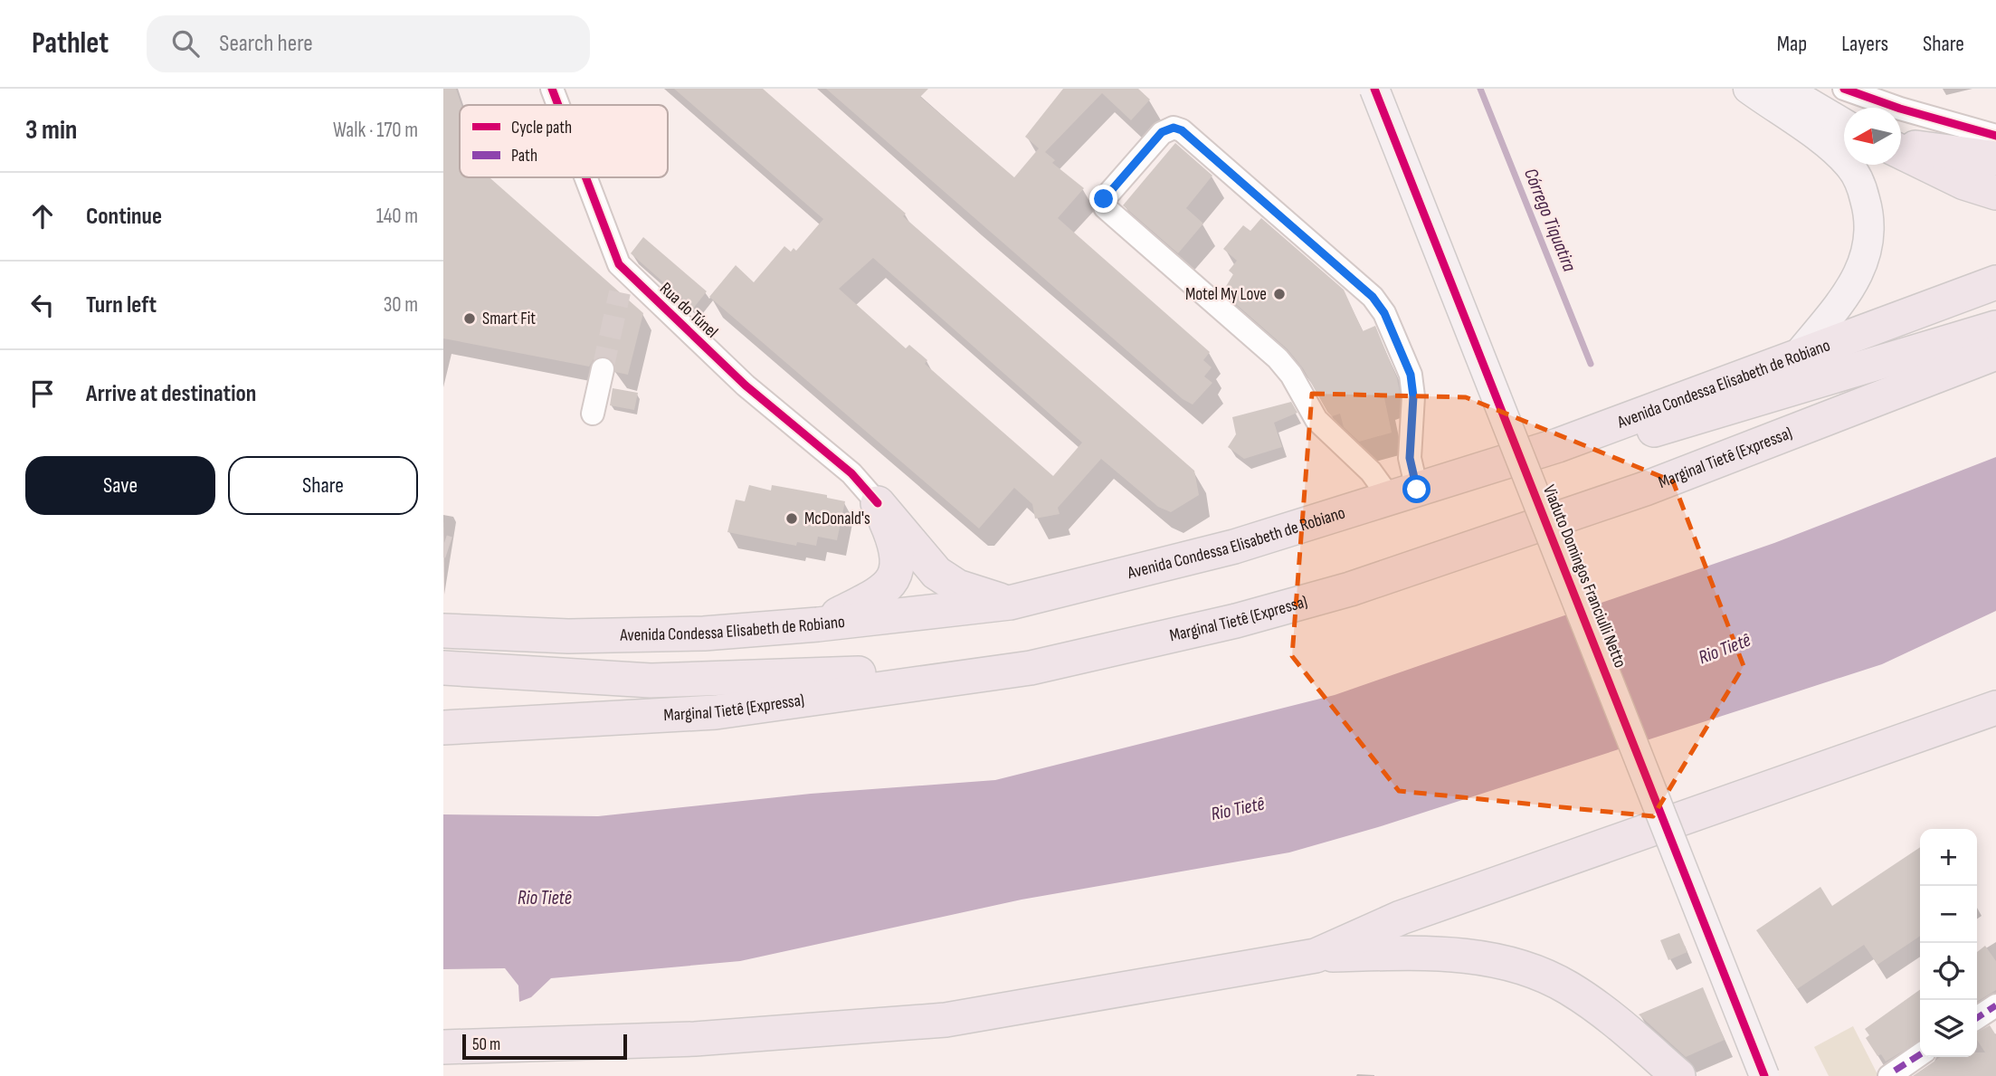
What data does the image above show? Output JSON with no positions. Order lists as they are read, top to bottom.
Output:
{
  "streets": {
    "highway": ["Avenida Condessa Elisabeth de Robiano", "Marginal Tietê (Expressa)"],
    "main road": ["Viaduto Domingos Franciulli Netto"],
    "street": ["Rua do Túnel"]
  },
  "water": ["Córrego Tiquatira", "Rio Tietê"],
  "places": ["Motel My Love", "Smart Fit", "McDonald's"],
  "legend": ["Cycle path", "Path"],
  "scale_bar": "50 m",
  "north": "left",
  "page": {
    "header": "Pathlet",
    "search": "Search here",
    "nav": ["Map", "Layers", "Share"],
    "heading": ["3 min", "Walk · 170 m"],
    "list": [
      ["Continue", "140 m"],
      ["Turn left", "30 m"],
      "Arrive at destination"
    ],
    "buttons": ["Save", "Share"],
    "map_buttons": ["+", "−"],
    "scale": "50 m"
  }
}
